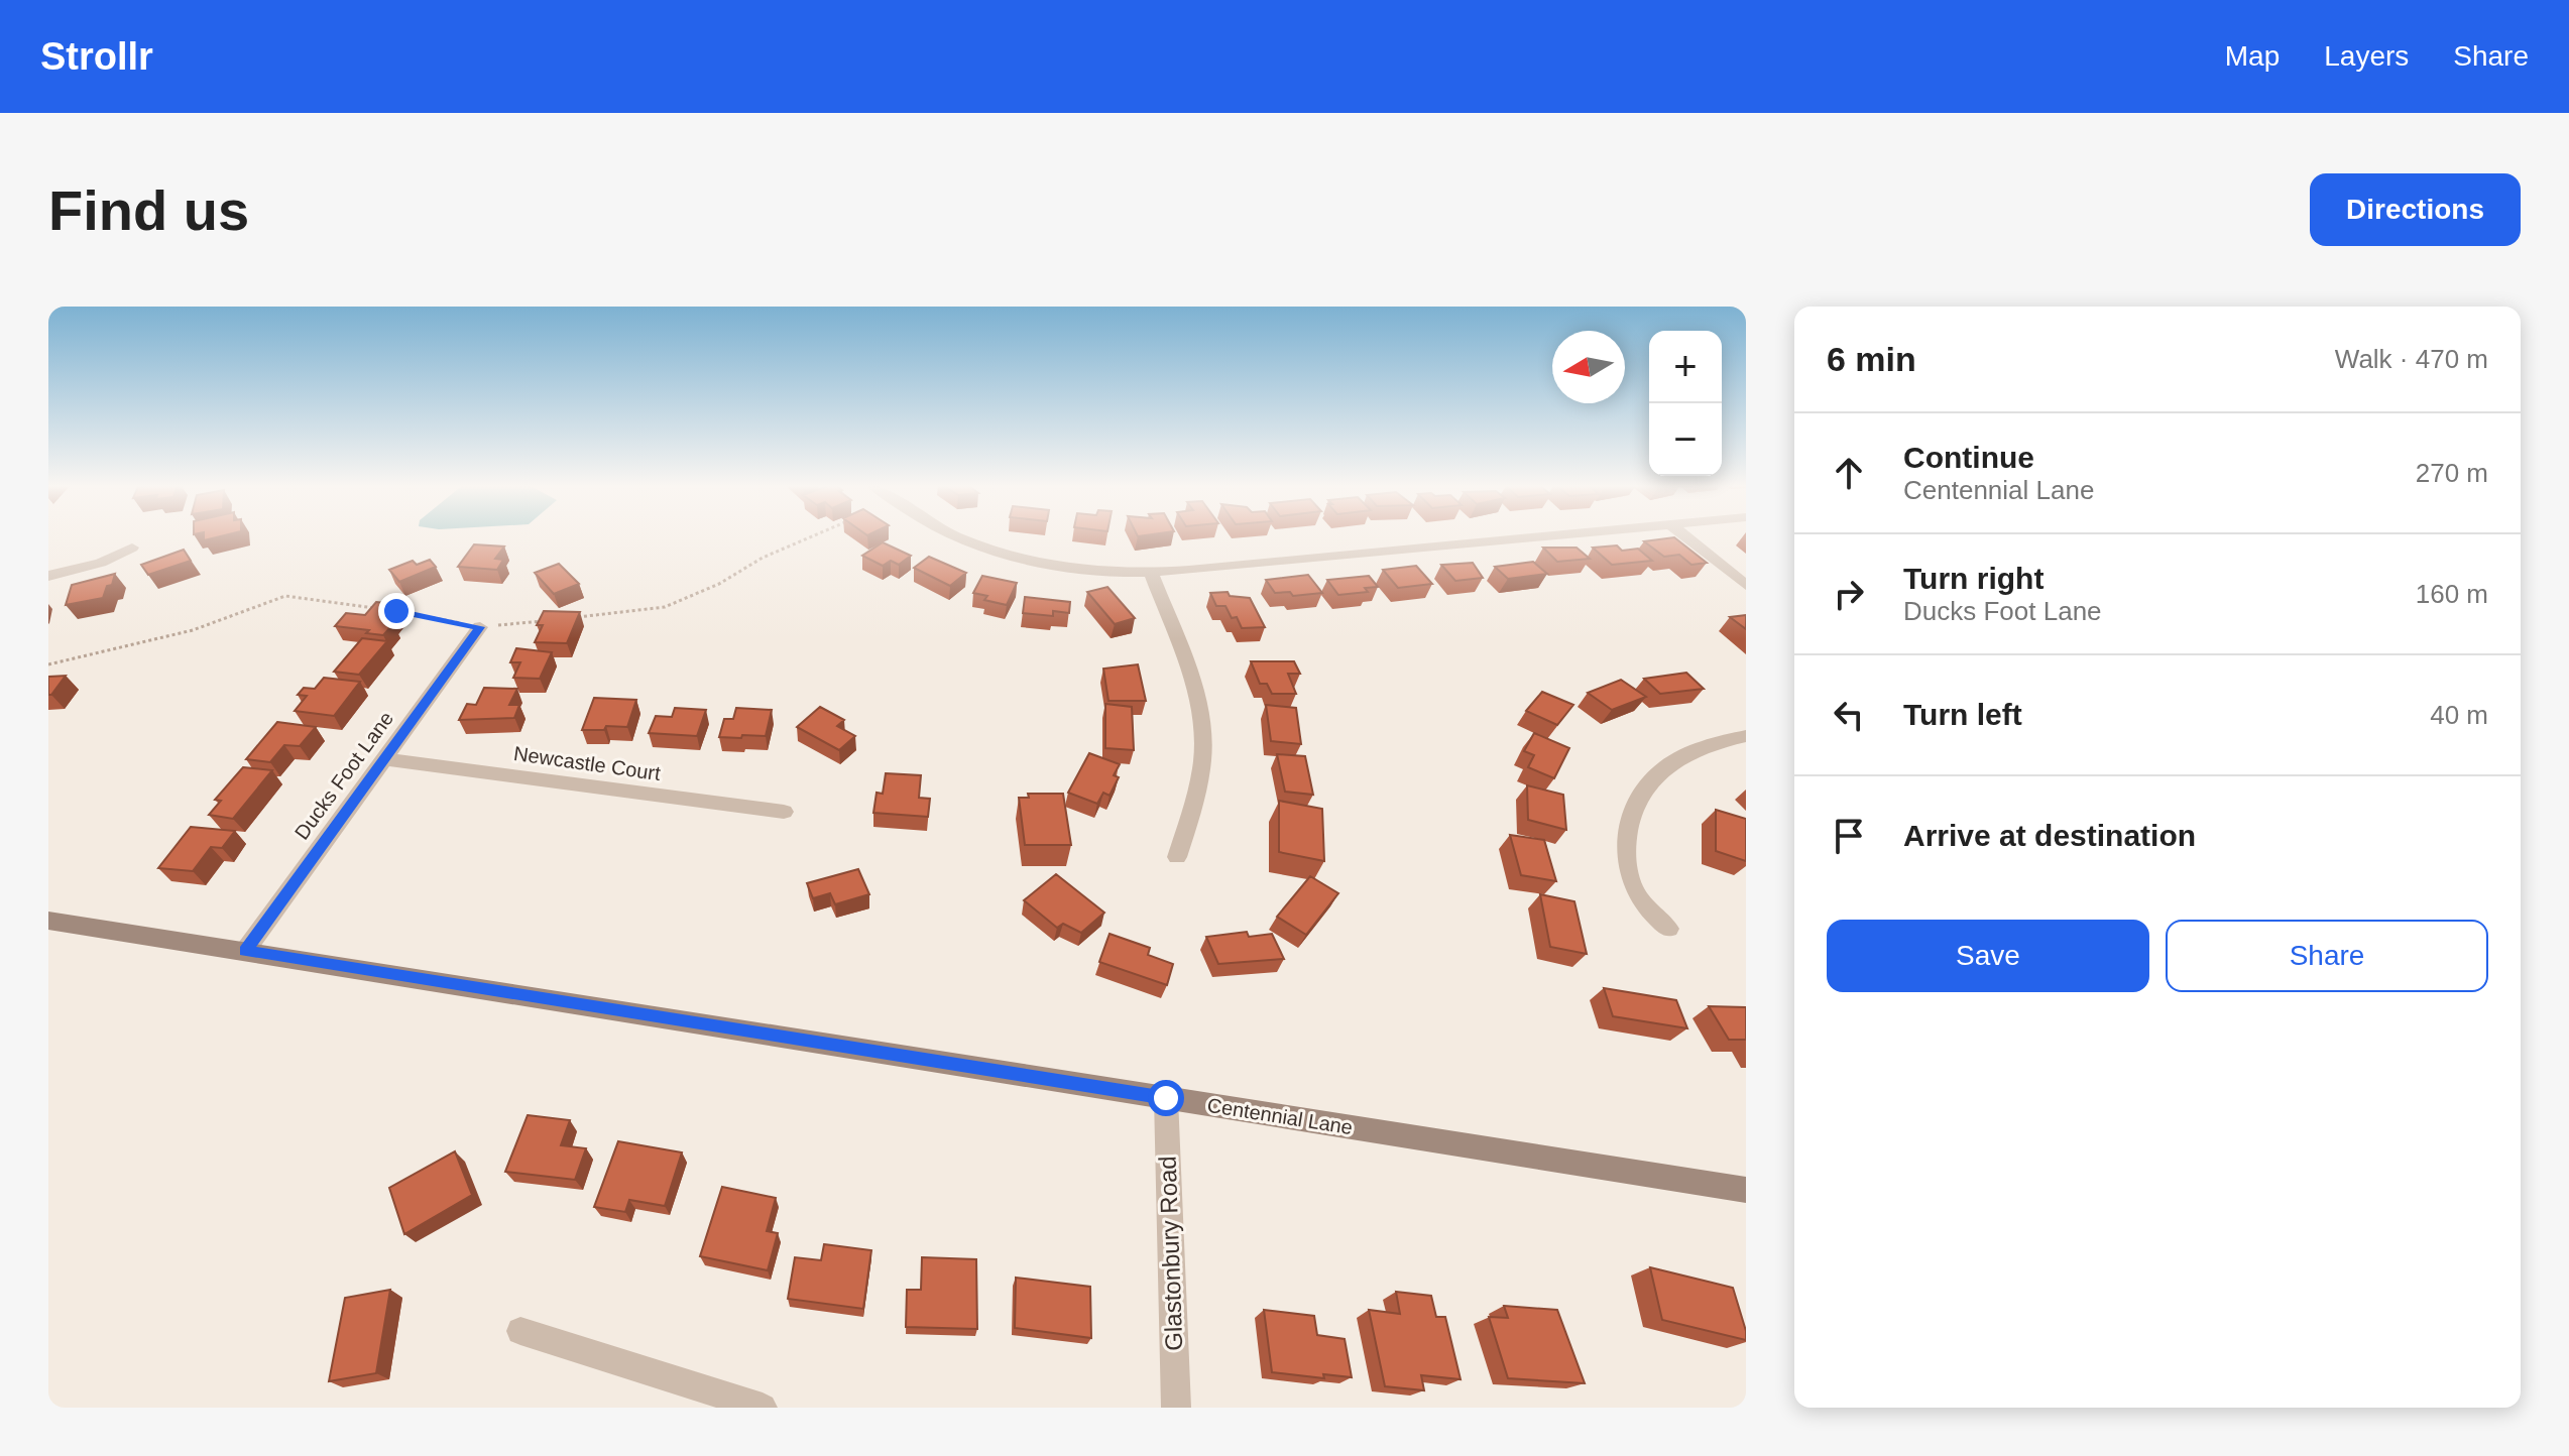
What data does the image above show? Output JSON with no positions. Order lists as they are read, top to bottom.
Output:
{
  "streets": {
    "street": [
      "Newcastle Court",
      "Ducks Foot Lane",
      "Centennial Lane",
      "Glastonbury Road"
    ]
  },
  "crossings": [
    ["Newcastle Court", "Ducks Foot Lane"],
    ["Ducks Foot Lane", "Centennial Lane"],
    ["Centennial Lane", "Glastonbury Road"]
  ],
  "north": "left",
  "page": {
    "header": "Strollr",
    "nav": ["Map", "Layers", "Share"],
    "buttons": [
      "Directions",
      ["Save", "Share"]
    ],
    "title": "Find us",
    "heading": ["6 min", "Walk · 470 m"],
    "map_buttons": ["+", "−"],
    "list": [
      ["Continue", "Centennial Lane", "270 m"],
      ["Turn right", "Ducks Foot Lane", "160 m"],
      ["Turn left", "40 m"],
      "Arrive at destination"
    ]
  }
}
